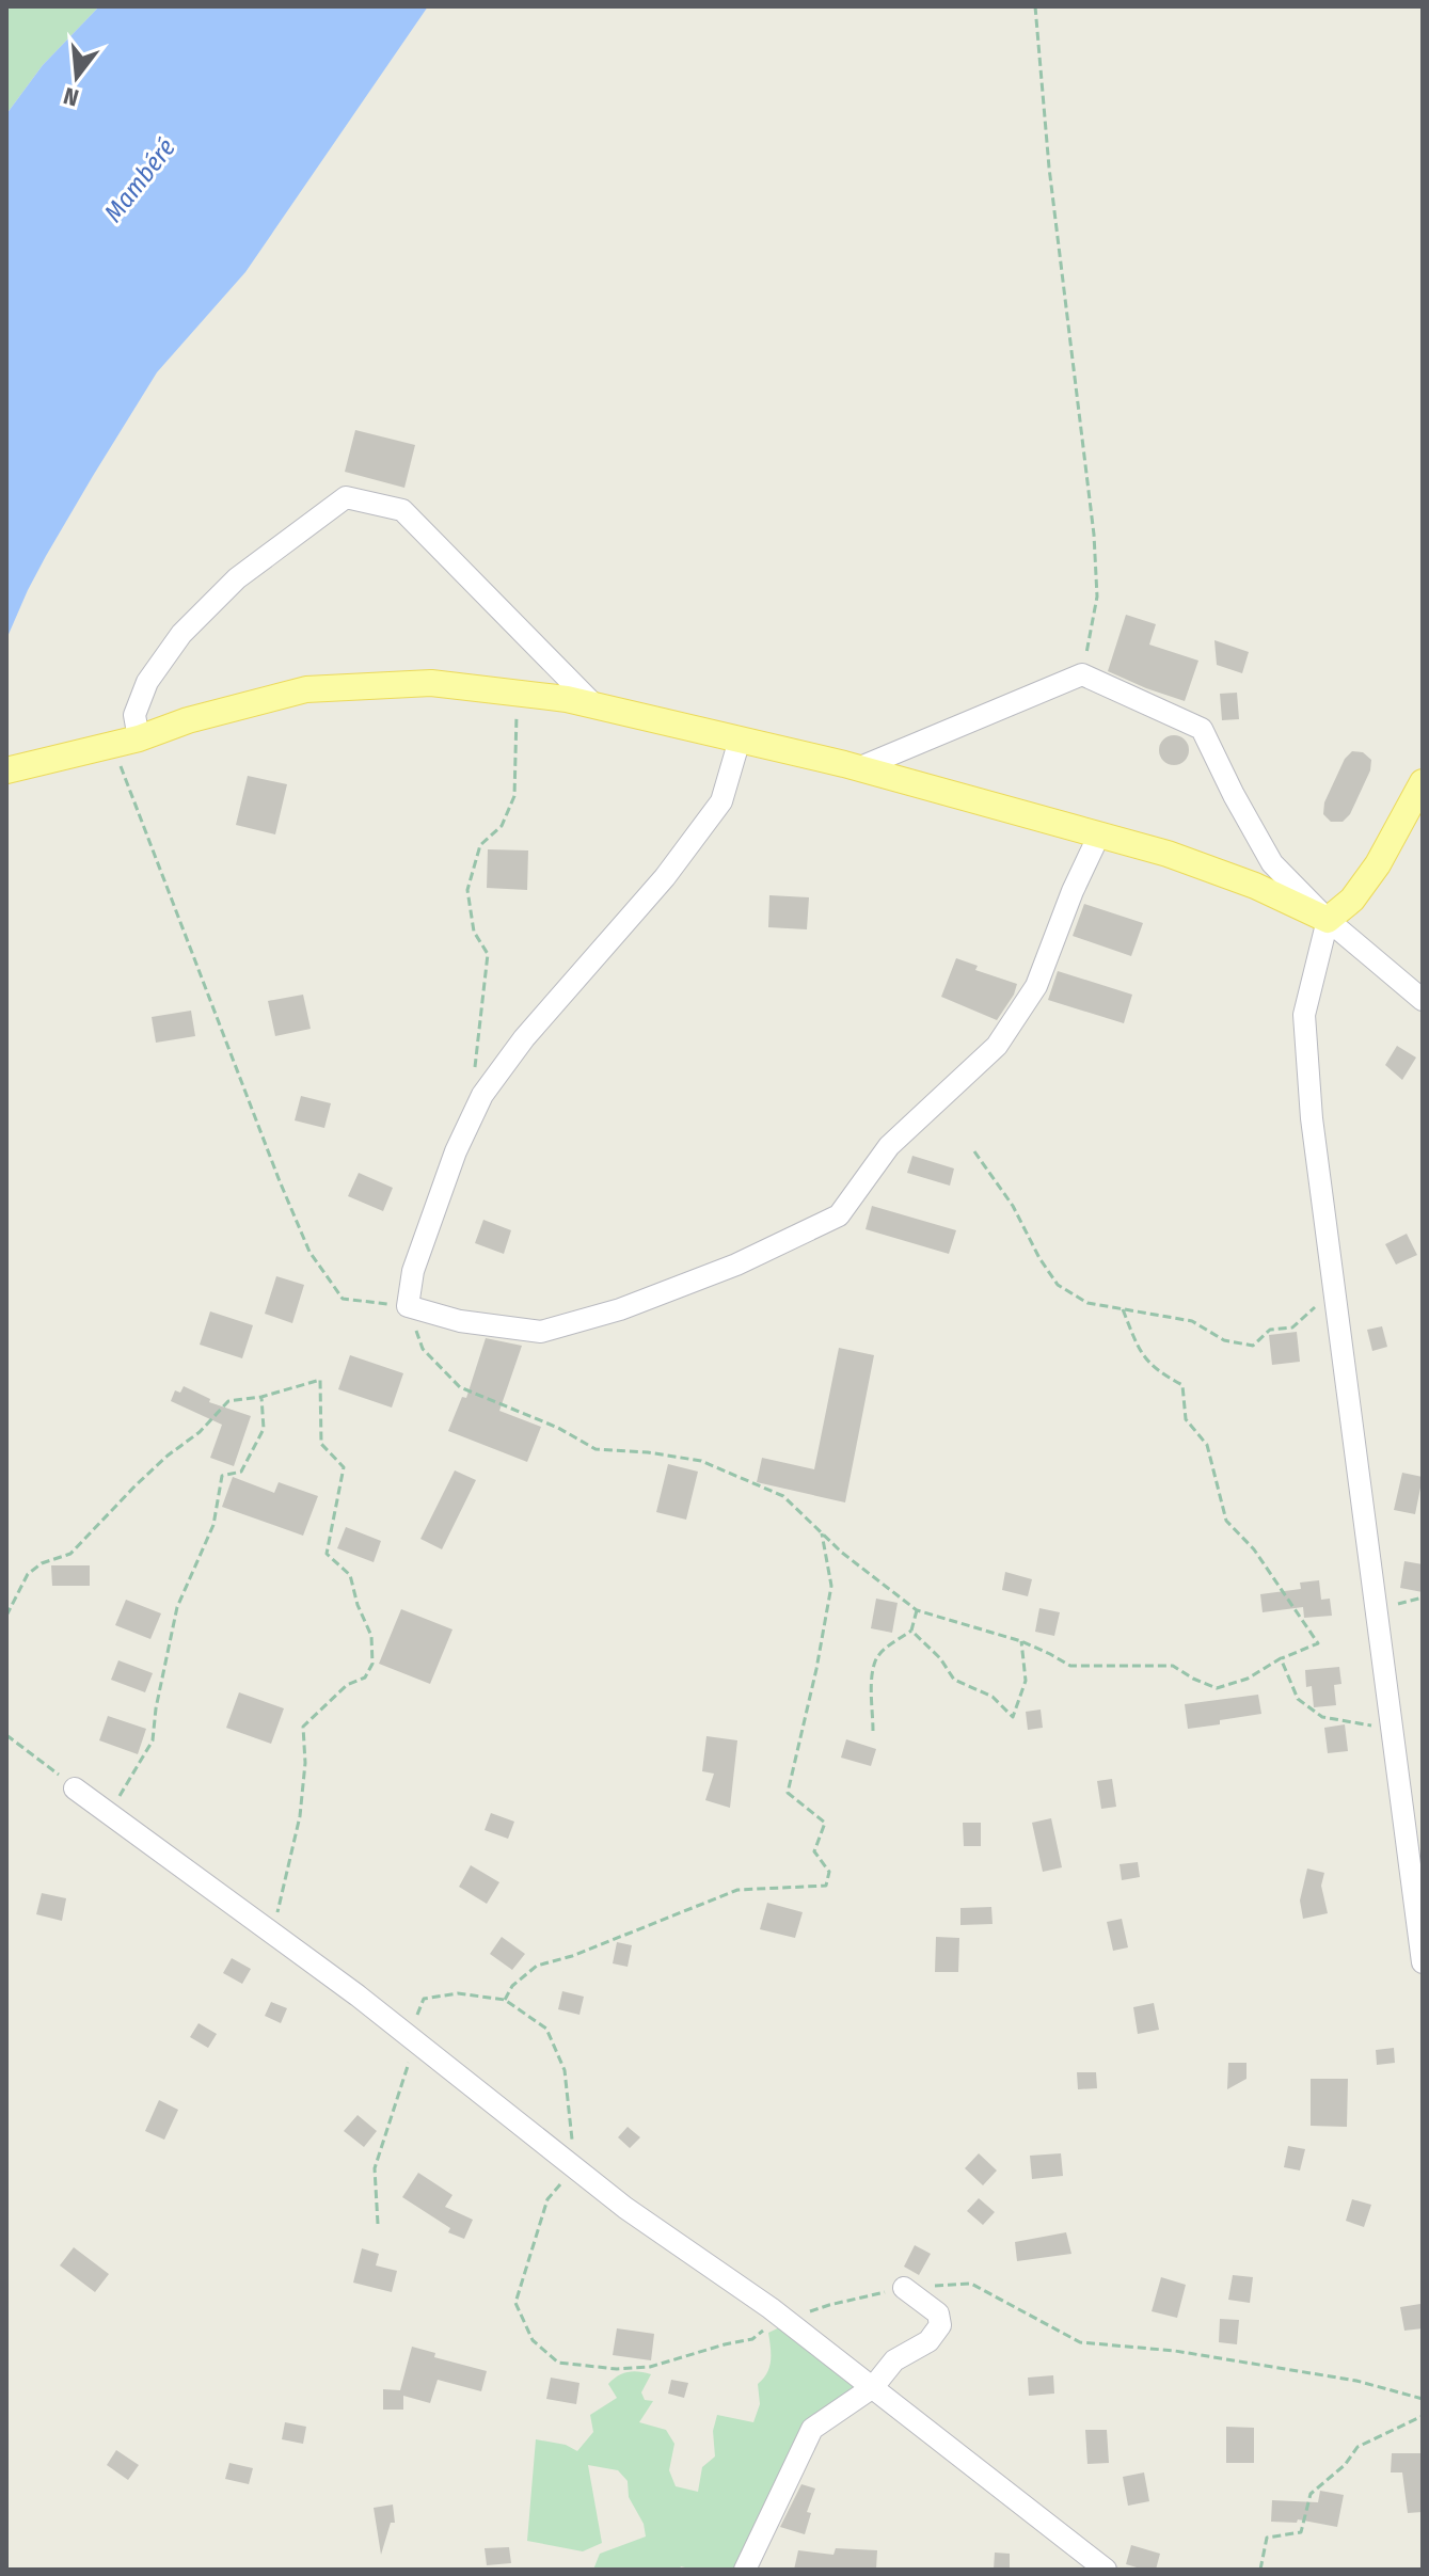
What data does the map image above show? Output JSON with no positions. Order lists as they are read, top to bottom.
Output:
{
  "water": ["Mambéré"],
  "north": "bottom"
}
